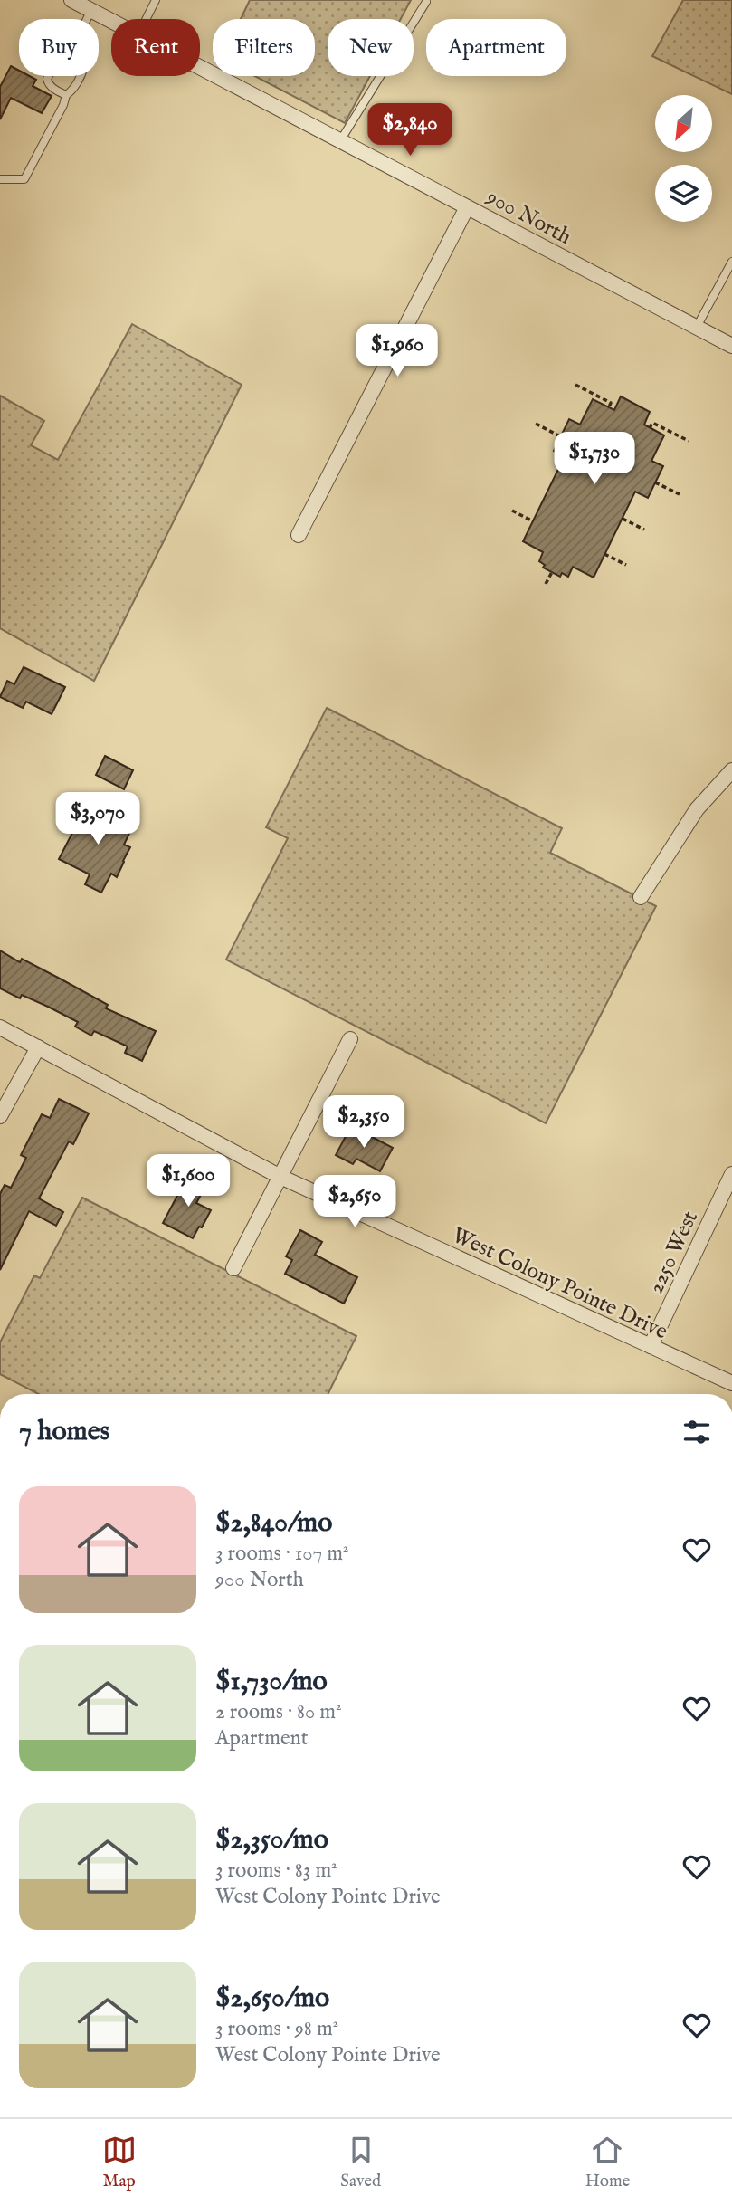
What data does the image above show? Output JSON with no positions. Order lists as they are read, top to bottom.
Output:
{
  "streets": {
    "street": ["900 North", "2250 West", "West Colony Pointe Drive"]
  },
  "crossings": [
    ["2250 West", "West Colony Pointe Drive"]
  ],
  "north": "bottom left",
  "page": {
    "chip": [
      "Buy",
      "Rent",
      "Filters",
      "New",
      "Apartment"
    ],
    "price": [
      "$2,840",
      "$1,960",
      "$1,730",
      "$3,070",
      "$2,350",
      "$1,600",
      "$2,650"
    ],
    "heading": "7 homes",
    "list": [
      {
        "name": "$2,840/mo",
        "note": "3 rooms · 107 m² · 900 North"
      },
      {
        "name": "$1,730/mo",
        "note": "2 rooms · 80 m² · Apartment"
      },
      {
        "name": "$2,350/mo",
        "note": "3 rooms · 83 m² · West Colony Pointe Drive"
      },
      {
        "name": "$2,650/mo",
        "note": "3 rooms · 98 m² · West Colony Pointe Drive"
      }
    ],
    "tabs": ["Map", "Saved", "Home"]
  }
}
